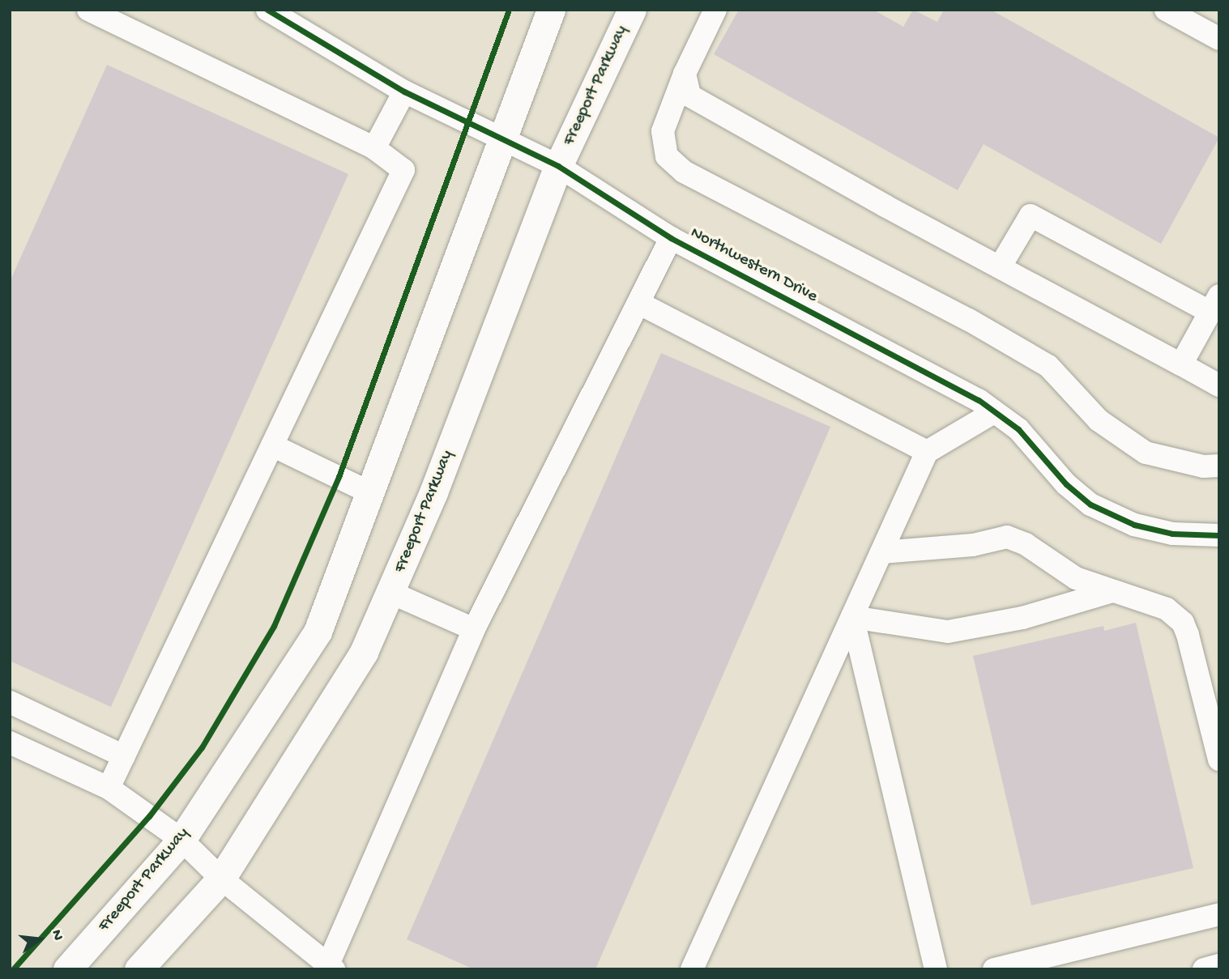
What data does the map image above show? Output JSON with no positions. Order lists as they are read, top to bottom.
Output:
{
  "streets": {
    "main road": ["Freeport Parkway"],
    "street": ["Northwestern Drive"]
  },
  "crossings": [
    ["Freeport Parkway", "Northwestern Drive"]
  ],
  "north": "right"
}
